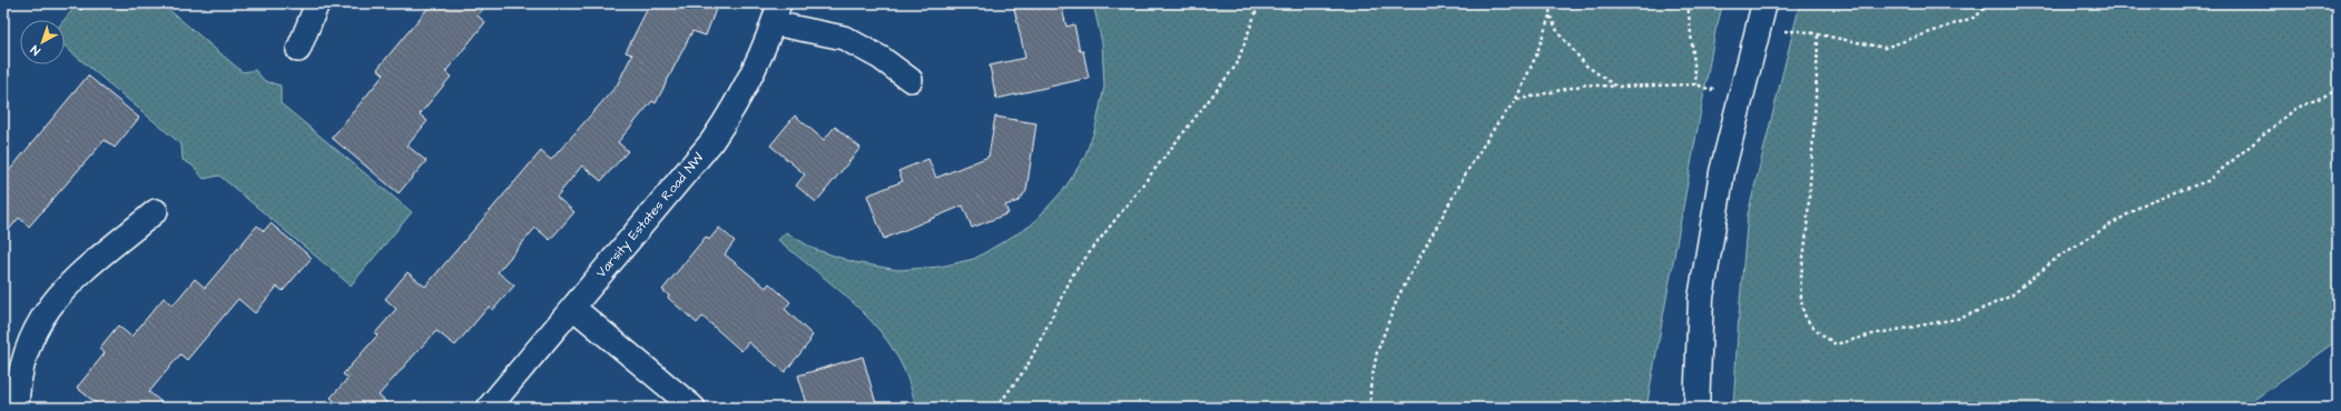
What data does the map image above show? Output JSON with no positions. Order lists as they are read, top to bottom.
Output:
{
  "streets": {
    "street": ["Varsity Estates Road NW"]
  },
  "north": "bottom left"
}
